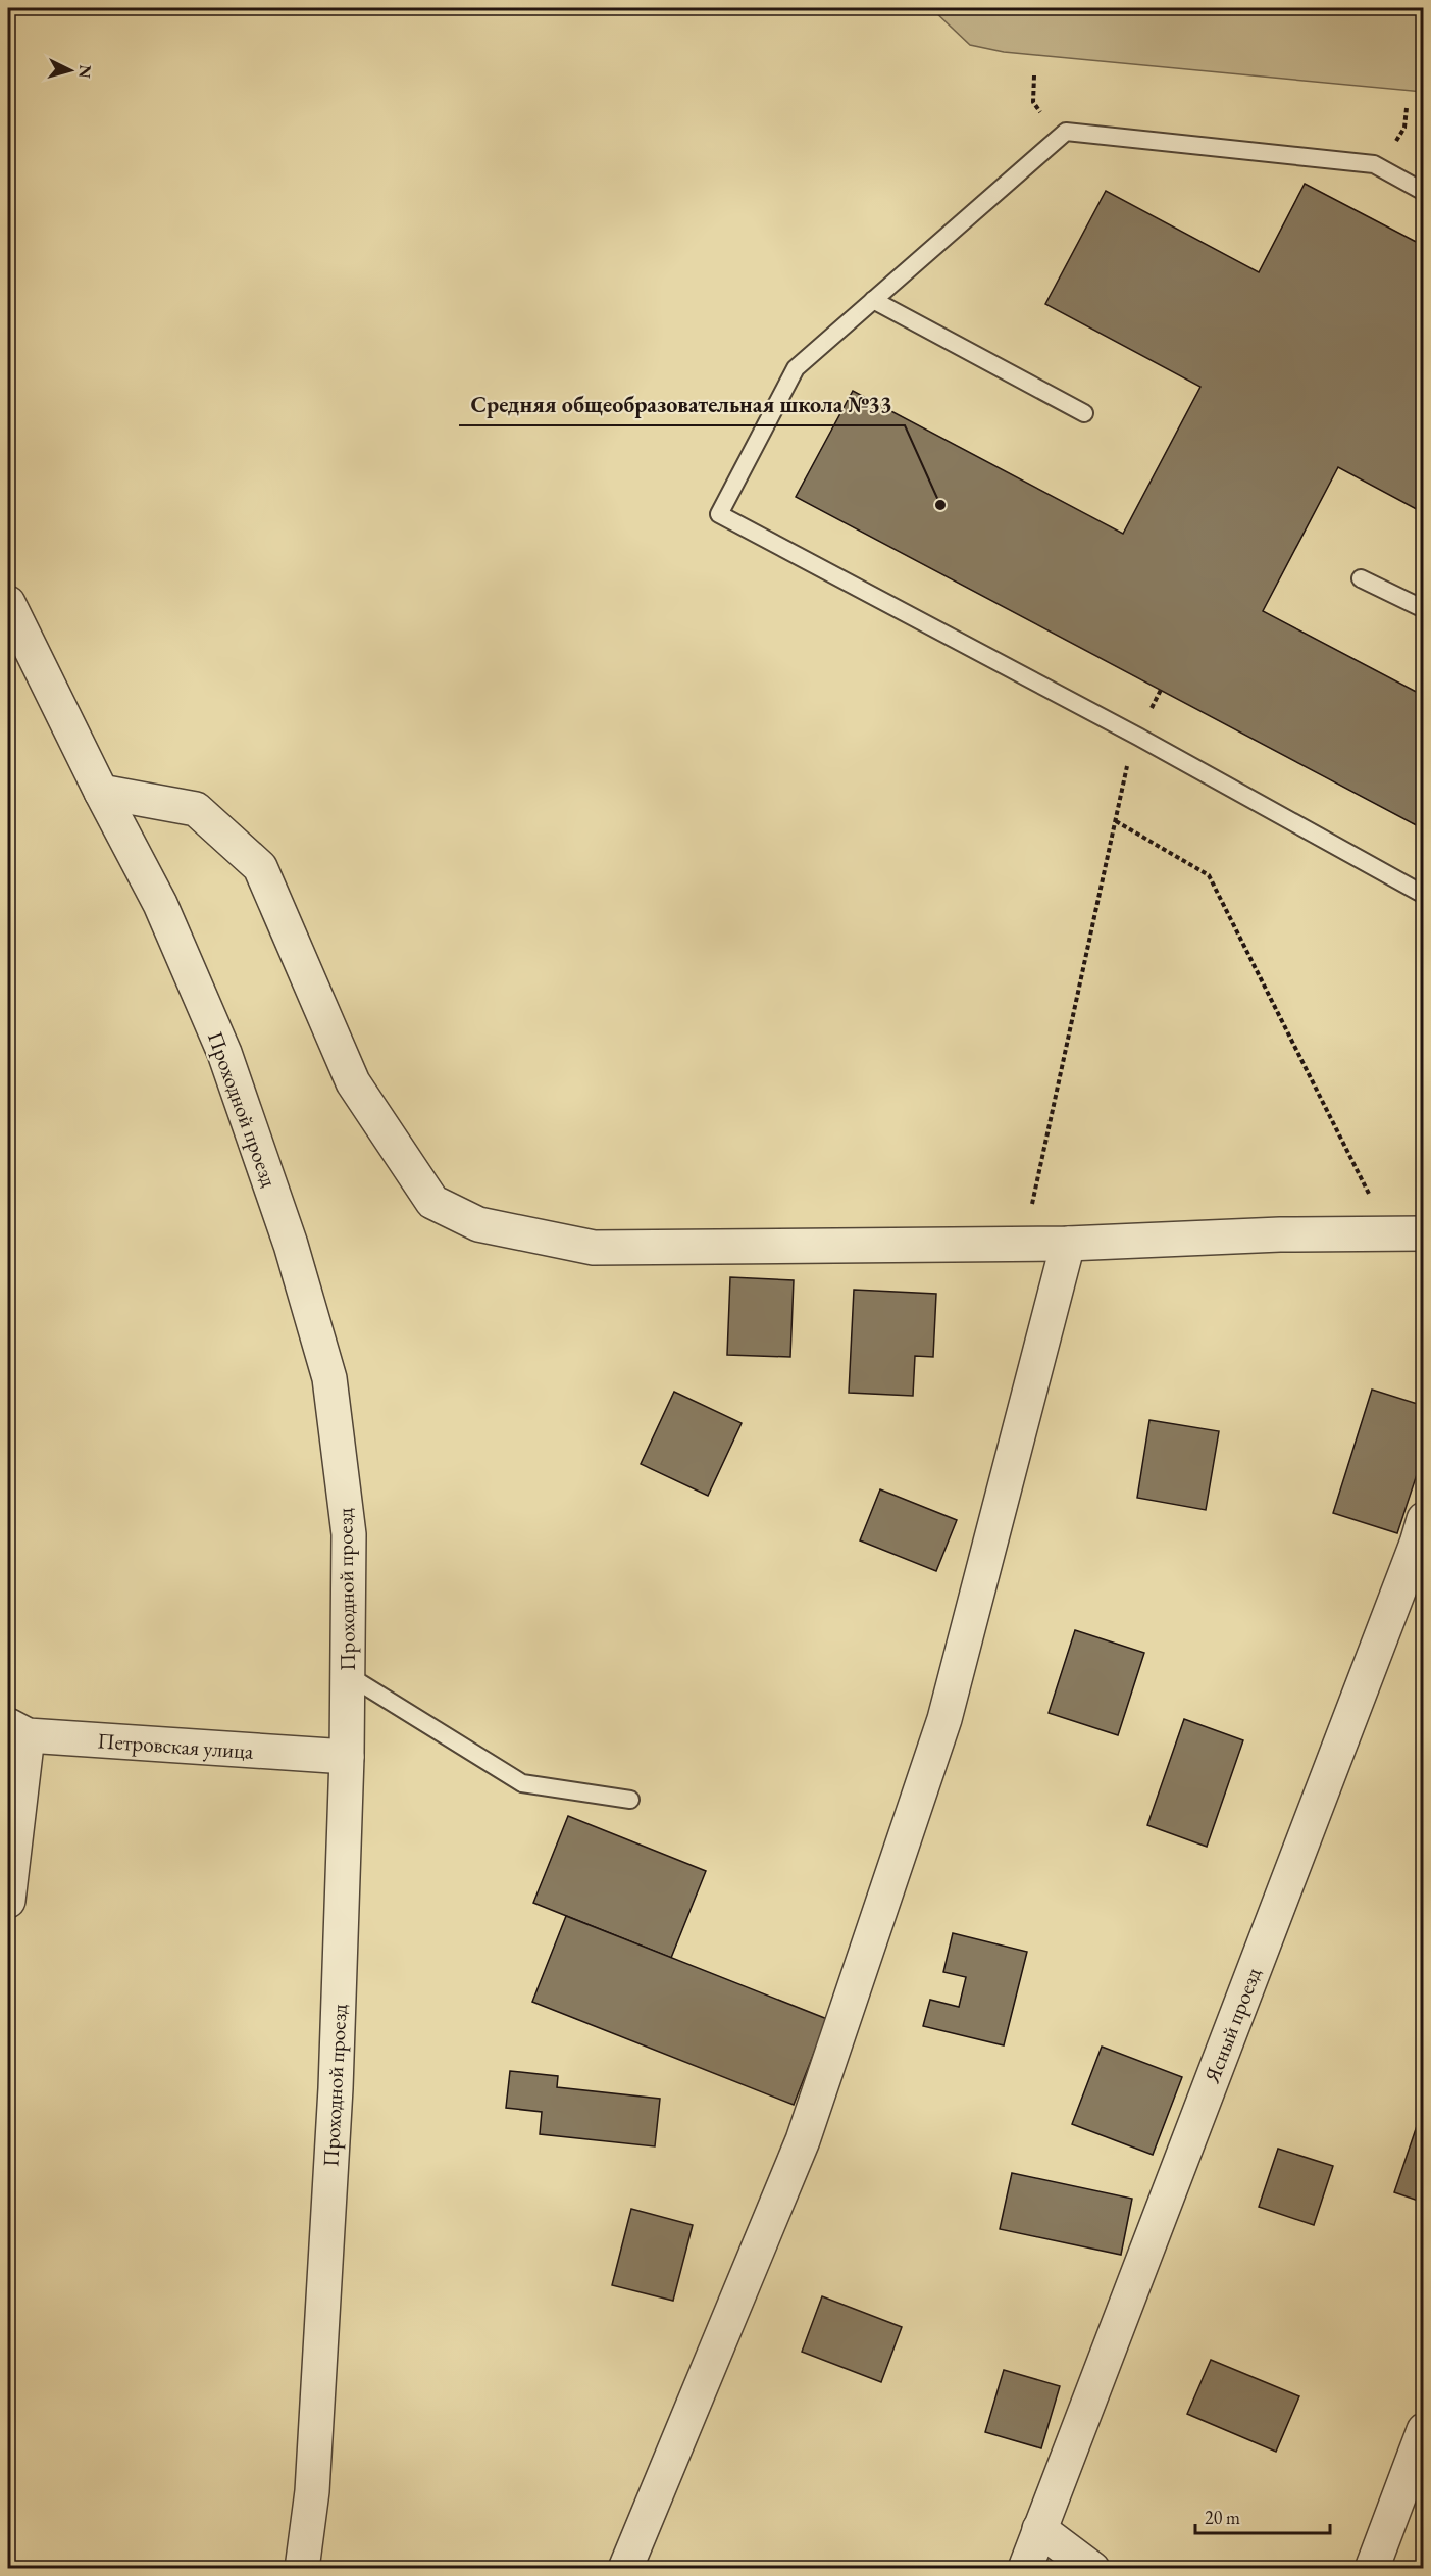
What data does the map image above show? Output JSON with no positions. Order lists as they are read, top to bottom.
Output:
{
  "streets": {
    "street": ["Проходной проезд", "Петровская улица", "Ясный проезд"]
  },
  "crossings": [
    ["Проходной проезд", "Петровская улица"]
  ],
  "places": ["Средняя общеобразовательная школа №33"],
  "scale_bar": "20 m",
  "north": "right"
}
